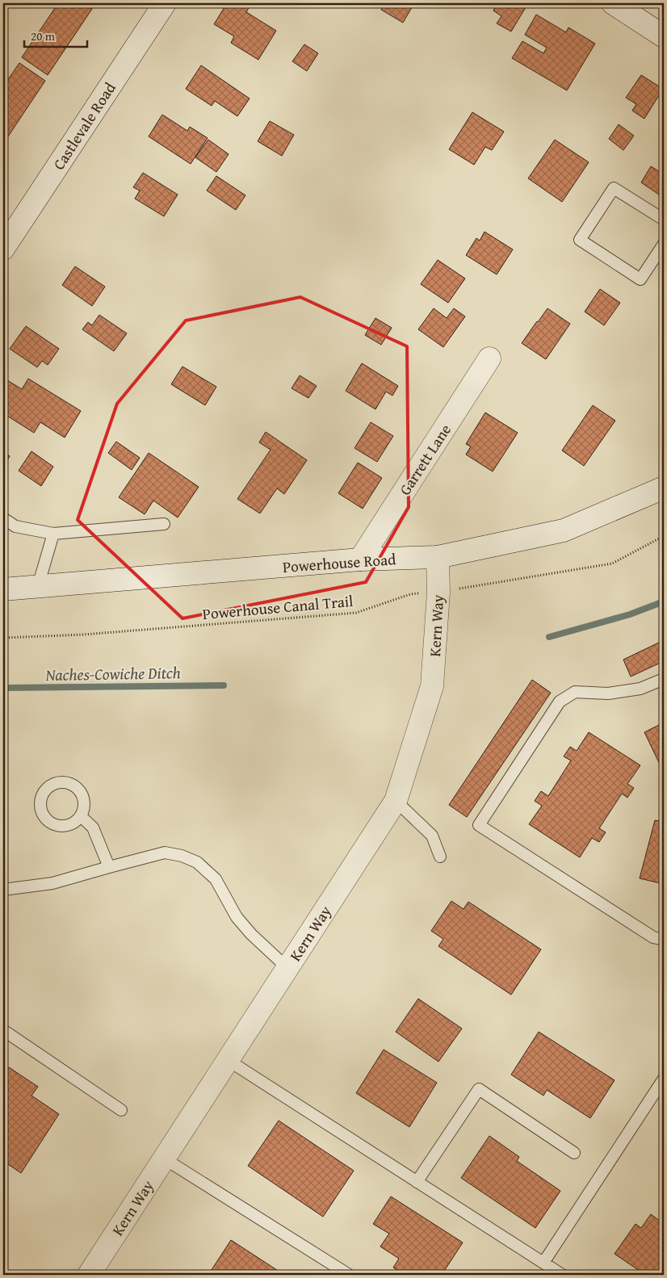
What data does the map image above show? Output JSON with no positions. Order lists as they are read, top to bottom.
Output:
{
  "streets": {
    "street": [
      "Castlevale Road",
      "Garrett Lane",
      "Powerhouse Road",
      "Kern Way"
    ],
    "path": ["Powerhouse Canal Trail"]
  },
  "crossings": [
    ["Garrett Lane", "Powerhouse Road"],
    ["Powerhouse Road", "Kern Way"],
    ["Powerhouse Canal Trail", "Kern Way"]
  ],
  "water": ["Naches-Cowiche Ditch"],
  "scale_bar": "20 m"
}
